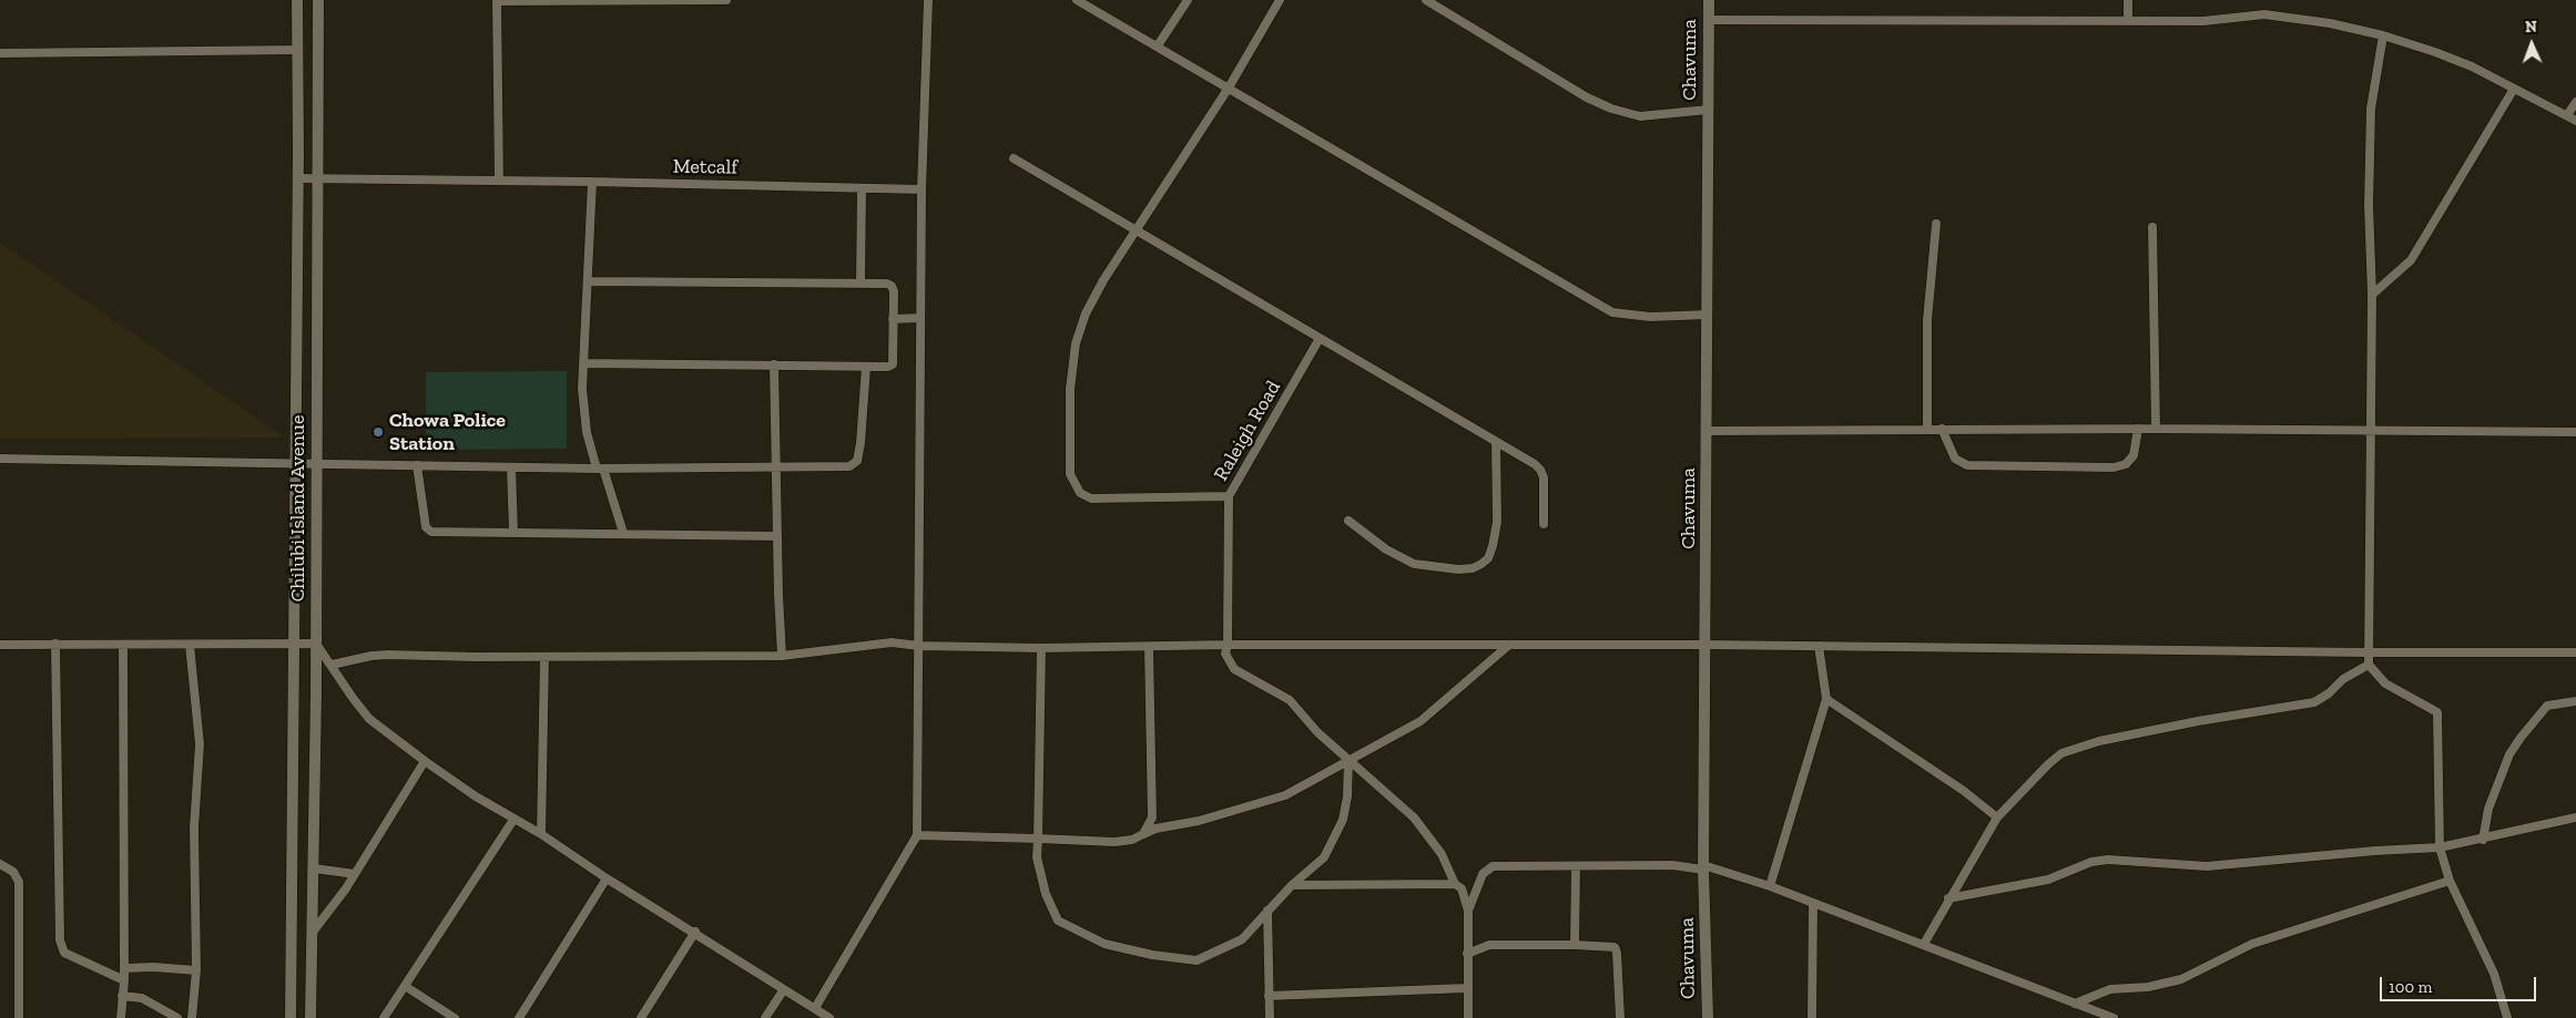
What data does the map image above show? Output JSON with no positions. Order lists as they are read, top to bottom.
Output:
{
  "streets": {
    "street": [
      "Chavuma",
      "Metcalf",
      "Raleigh Road",
      "Chilubi Island Avenue"
    ]
  },
  "crossings": [
    ["Metcalf", "Chilubi Island Avenue"]
  ],
  "places": ["Chowa Police Station"],
  "scale_bar": "100 m",
  "north": "top"
}
